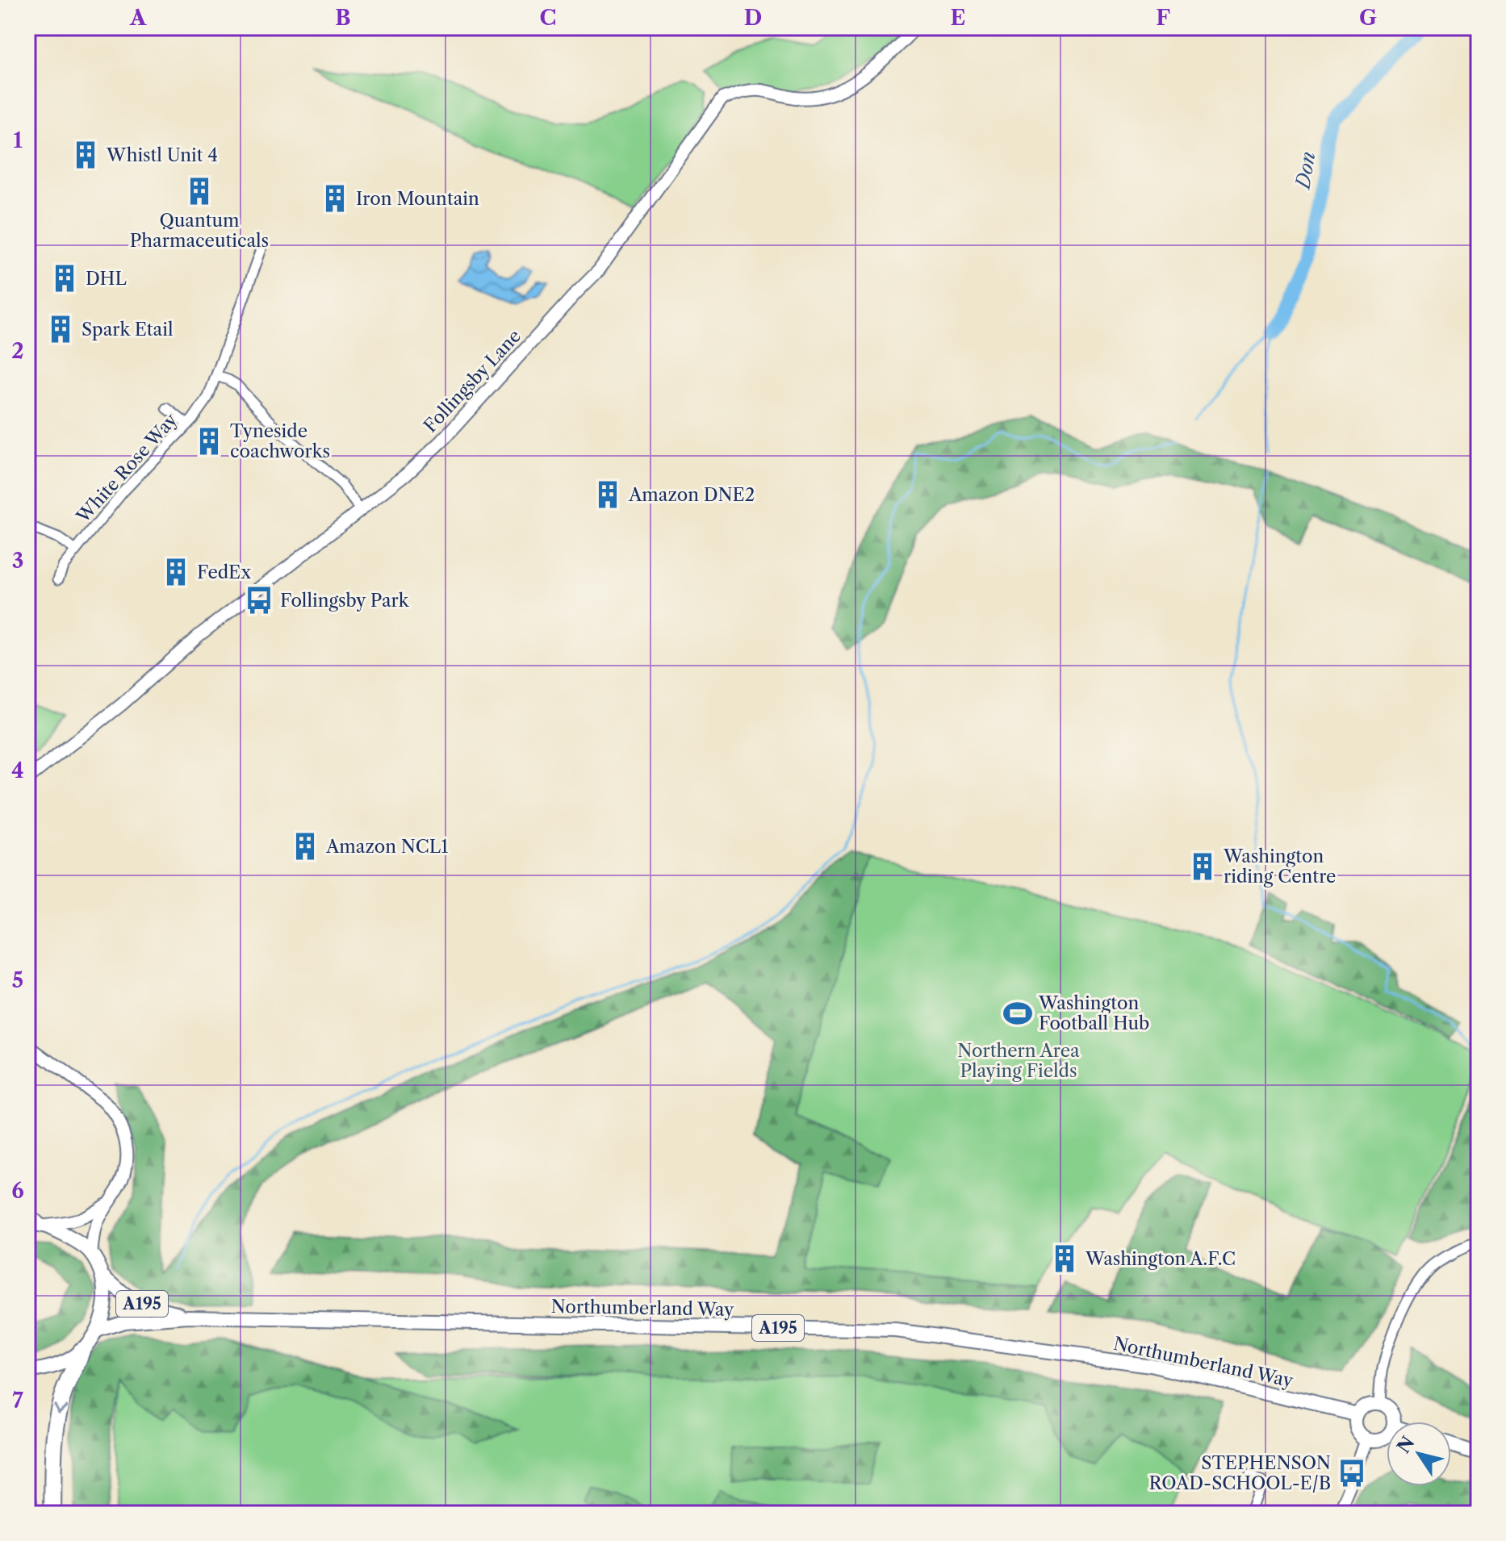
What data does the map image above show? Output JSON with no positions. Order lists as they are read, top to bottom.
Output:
{
  "streets": {
    "main road": ["A195", "Northumberland Way"],
    "street": ["Follingsby Lane", "White Rose Way"]
  },
  "water": ["Don"],
  "parks": ["Northern Area Playing Fields"],
  "places": {
    "building": [
      "Whistl Unit 4",
      "Quantum Pharmaceuticals",
      "Iron Mountain",
      "DHL",
      "Spark Etail",
      "Tyneside coachworks",
      "Amazon DNE2",
      "FedEx",
      "Amazon NCL1",
      "Washington riding Centre",
      "Washington A.F.C"
    ],
    "bus stop": ["Follingsby Park", "STEPHENSON ROAD-SCHOOL-E/B"],
    "sports": ["Washington Football Hub"]
  },
  "north": "top left",
  "grid": {
    "columns": [
      "A",
      "B",
      "C",
      "D",
      "E",
      "F",
      "G"
    ],
    "rows": [
      "1",
      "2",
      "3",
      "4",
      "5",
      "6",
      "7"
    ]
  }
}
